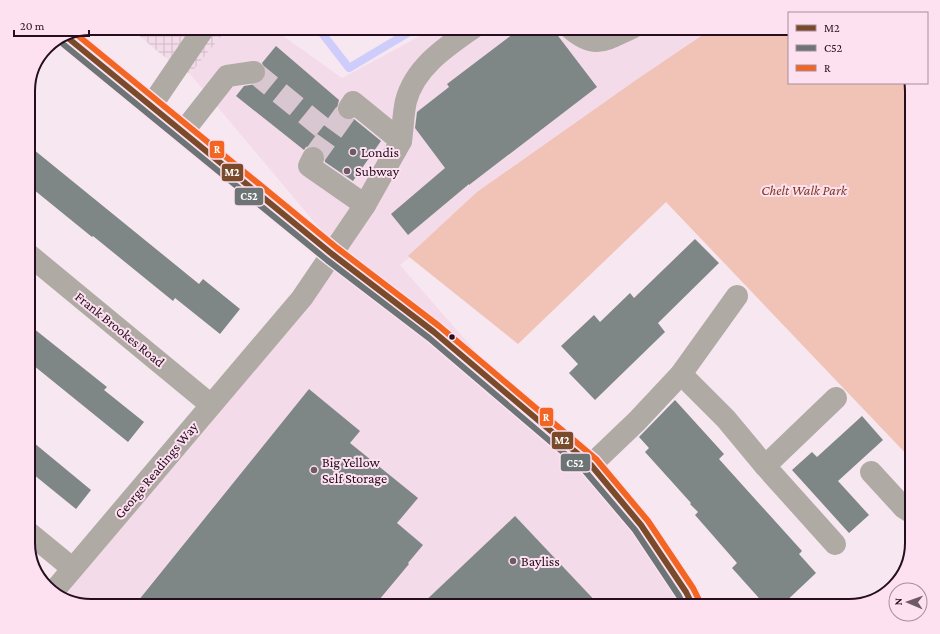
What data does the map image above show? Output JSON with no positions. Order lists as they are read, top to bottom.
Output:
{
  "streets": {
    "street": ["Frank Brookes Road", "George Readings Way"]
  },
  "crossings": [
    ["Frank Brookes Road", "George Readings Way"]
  ],
  "parks": ["Chelt Walk Park"],
  "places": [
    "Londis",
    "Subway",
    "Big Yellow Self Storage",
    "Bayliss"
  ],
  "lines": ["transit line R", "transit line M2", "transit line C52"],
  "legend": ["M2", "C52", "R"],
  "scale_bar": "20 m",
  "north": "left"
}
